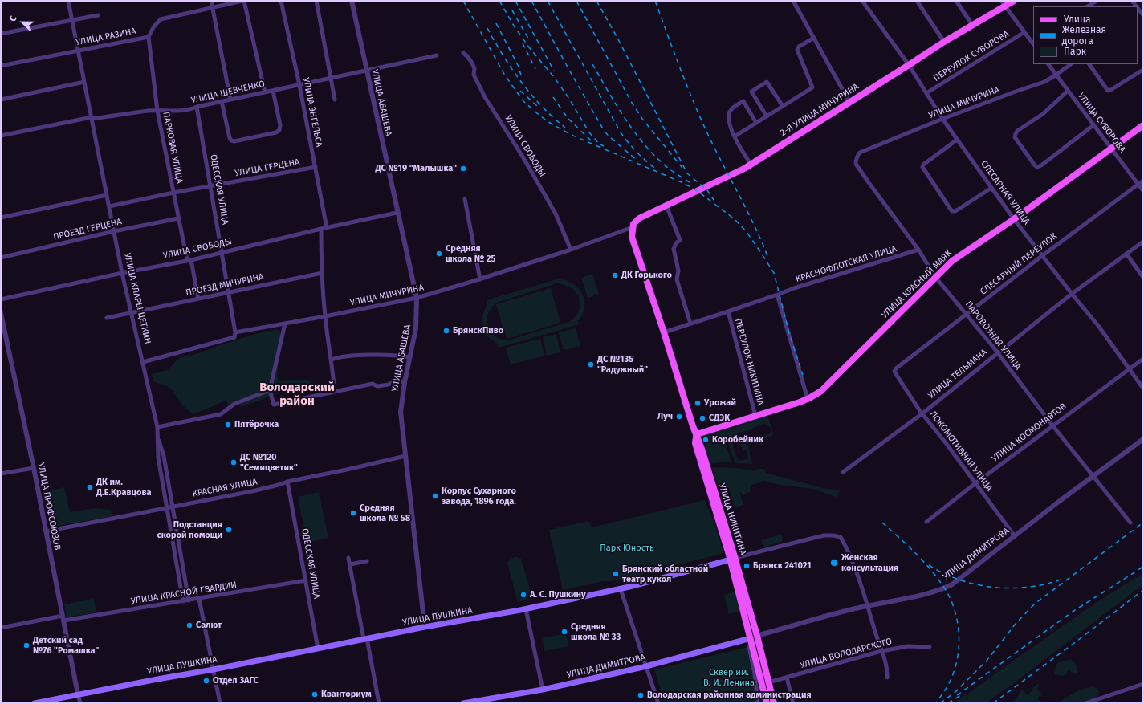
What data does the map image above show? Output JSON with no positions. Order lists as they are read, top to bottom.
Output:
{
  "streets": {
    "main road": [
      "2-Я УЛИЦА МИЧУРИНА",
      "УЛИЦА КРАСНЫЙ МАЯК",
      "УЛИЦА НИКИТИНА",
      "УЛИЦА ДИМИТРОВА",
      "УЛИЦА ПУШКИНА"
    ],
    "street": [
      "УЛИЦА РАЗИНА",
      "ПЕРЕУЛОК СУВОРОВА",
      "УЛИЦА ШЕВЧЕНКО",
      "УЛИЦА АБАШЕВА",
      "УЛИЦА МИЧУРИНА",
      "УЛИЦА ЭНГЕЛЬСА",
      "УЛИЦА СУВОРОВА",
      "УЛИЦА СВОБОДЫ",
      "ПАРКОВАЯ УЛИЦА",
      "УЛИЦА ГЕРЦЕНА",
      "ОДЕССКАЯ УЛИЦА",
      "СЛЕСАРНАЯ УЛИЦА",
      "ПРОЕЗД ГЕРЦЕНА",
      "КРАСНОФЛОТСКАЯ УЛИЦА",
      "СЛЕСАРНЫЙ ПЕРЕУЛОК",
      "ПРОЕЗД МИЧУРИНА",
      "УЛИЦА КЛАРЫ ЦЕТКИН",
      "ПАРОВОЗНАЯ УЛИЦА",
      "ПЕРЕУЛОК НИКИТИНА",
      "УЛИЦА ТЕЛЬМАНА",
      "УЛИЦА КОСМОНАВТОВ",
      "ЛОКОМОТИВНАЯ УЛИЦА",
      "КРАСНАЯ УЛИЦА",
      "УЛИЦА ПРОФСОЮЗОВ",
      "УЛИЦА КРАСНОЙ ГВАРДИИ",
      "УЛИЦА ВОЛОДАРСКОГО"
    ]
  },
  "crossings": [
    ["УЛИЦА РАЗИНА", "ПАРКОВАЯ УЛИЦА"],
    ["УЛИЦА РАЗИНА", "УЛИЦА КЛАРЫ ЦЕТКИН"],
    ["ПЕРЕУЛОК СУВОРОВА", "СЛЕСАРНАЯ УЛИЦА"],
    ["УЛИЦА ШЕВЧЕНКО", "УЛИЦА АБАШЕВА"],
    ["УЛИЦА ШЕВЧЕНКО", "УЛИЦА ЭНГЕЛЬСА"],
    ["УЛИЦА ШЕВЧЕНКО", "ПАРКОВАЯ УЛИЦА"],
    ["УЛИЦА ШЕВЧЕНКО", "ОДЕССКАЯ УЛИЦА"],
    ["УЛИЦА ШЕВЧЕНКО", "УЛИЦА КЛАРЫ ЦЕТКИН"],
    ["УЛИЦА АБАШЕВА", "УЛИЦА МИЧУРИНА"],
    ["УЛИЦА АБАШЕВА", "УЛИЦА СВОБОДЫ"],
    ["УЛИЦА АБАШЕВА", "КРАСНАЯ УЛИЦА"],
    ["УЛИЦА АБАШЕВА", "УЛИЦА ПУШКИНА"],
    ["УЛИЦА МИЧУРИНА", "2-Я УЛИЦА МИЧУРИНА"],
    ["УЛИЦА МИЧУРИНА", "УЛИЦА СУВОРОВА"],
    ["УЛИЦА МИЧУРИНА", "УЛИЦА СВОБОДЫ"],
    ["УЛИЦА МИЧУРИНА", "ОДЕССКАЯ УЛИЦА"],
    ["УЛИЦА МИЧУРИНА", "СЛЕСАРНАЯ УЛИЦА"],
    ["УЛИЦА МИЧУРИНА", "УЛИЦА КЛАРЫ ЦЕТКИН"],
    ["УЛИЦА МИЧУРИНА", "ПАРОВОЗНАЯ УЛИЦА"],
    ["УЛИЦА МИЧУРИНА", "УЛИЦА НИКИТИНА"],
    ["2-Я УЛИЦА МИЧУРИНА", "СЛЕСАРНАЯ УЛИЦА"],
    ["2-Я УЛИЦА МИЧУРИНА", "УЛИЦА НИКИТИНА"],
    ["УЛИЦА ЭНГЕЛЬСА", "УЛИЦА СВОБОДЫ"],
    ["УЛИЦА ЭНГЕЛЬСА", "УЛИЦА ГЕРЦЕНА"],
    ["УЛИЦА СУВОРОВА", "СЛЕСАРНЫЙ ПЕРЕУЛОК"],
    ["УЛИЦА СУВОРОВА", "УЛИЦА КРАСНЫЙ МАЯК"],
    ["УЛИЦА СВОБОДЫ", "ПАРКОВАЯ УЛИЦА"],
    ["УЛИЦА СВОБОДЫ", "ОДЕССКАЯ УЛИЦА"],
    ["УЛИЦА СВОБОДЫ", "УЛИЦА КЛАРЫ ЦЕТКИН"],
    ["ПАРКОВАЯ УЛИЦА", "УЛИЦА ГЕРЦЕНА"],
    ["ПАРКОВАЯ УЛИЦА", "ПРОЕЗД ГЕРЦЕНА"],
    ["ПАРКОВАЯ УЛИЦА", "ПРОЕЗД МИЧУРИНА"],
    ["УЛИЦА ГЕРЦЕНА", "ОДЕССКАЯ УЛИЦА"],
    ["УЛИЦА ГЕРЦЕНА", "УЛИЦА КЛАРЫ ЦЕТКИН"],
    ["ОДЕССКАЯ УЛИЦА", "ПРОЕЗД МИЧУРИНА"],
    ["ОДЕССКАЯ УЛИЦА", "КРАСНАЯ УЛИЦА"],
    ["ОДЕССКАЯ УЛИЦА", "УЛИЦА КРАСНОЙ ГВАРДИИ"],
    ["ОДЕССКАЯ УЛИЦА", "УЛИЦА ПУШКИНА"],
    ["СЛЕСАРНАЯ УЛИЦА", "СЛЕСАРНЫЙ ПЕРЕУЛОК"],
    ["СЛЕСАРНАЯ УЛИЦА", "УЛИЦА КРАСНЫЙ МАЯК"],
    ["СЛЕСАРНАЯ УЛИЦА", "УЛИЦА ТЕЛЬМАНА"],
    ["СЛЕСАРНАЯ УЛИЦА", "УЛИЦА КОСМОНАВТОВ"],
    ["ПРОЕЗД ГЕРЦЕНА", "УЛИЦА КЛАРЫ ЦЕТКИН"],
    ["КРАСНОФЛОТСКАЯ УЛИЦА", "ПАРОВОЗНАЯ УЛИЦА"],
    ["КРАСНОФЛОТСКАЯ УЛИЦА", "ПЕРЕУЛОК НИКИТИНА"],
    ["КРАСНОФЛОТСКАЯ УЛИЦА", "УЛИЦА НИКИТИНА"],
    ["СЛЕСАРНЫЙ ПЕРЕУЛОК", "ПАРОВОЗНАЯ УЛИЦА"],
    ["СЛЕСАРНЫЙ ПЕРЕУЛОК", "ЛОКОМОТИВНАЯ УЛИЦА"],
    ["УЛИЦА КРАСНЫЙ МАЯК", "ПАРОВОЗНАЯ УЛИЦА"],
    ["УЛИЦА КРАСНЫЙ МАЯК", "ПЕРЕУЛОК НИКИТИНА"],
    ["УЛИЦА КРАСНЫЙ МАЯК", "УЛИЦА НИКИТИНА"],
    ["ПРОЕЗД МИЧУРИНА", "УЛИЦА КЛАРЫ ЦЕТКИН"],
    ["УЛИЦА КЛАРЫ ЦЕТКИН", "КРАСНАЯ УЛИЦА"],
    ["УЛИЦА КЛАРЫ ЦЕТКИН", "УЛИЦА КРАСНОЙ ГВАРДИИ"],
    ["ПАРОВОЗНАЯ УЛИЦА", "УЛИЦА ТЕЛЬМАНА"],
    ["ПАРОВОЗНАЯ УЛИЦА", "УЛИЦА КОСМОНАВТОВ"],
    ["ПАРОВОЗНАЯ УЛИЦА", "УЛИЦА ДИМИТРОВА"],
    ["УЛИЦА ТЕЛЬМАНА", "ЛОКОМОТИВНАЯ УЛИЦА"],
    ["УЛИЦА КОСМОНАВТОВ", "ЛОКОМОТИВНАЯ УЛИЦА"],
    ["ЛОКОМОТИВНАЯ УЛИЦА", "УЛИЦА ДИМИТРОВА"],
    ["КРАСНАЯ УЛИЦА", "УЛИЦА ПРОФСОЮЗОВ"],
    ["УЛИЦА ПРОФСОЮЗОВ", "УЛИЦА КРАСНОЙ ГВАРДИИ"],
    ["УЛИЦА ПРОФСОЮЗОВ", "УЛИЦА ПУШКИНА"],
    ["УЛИЦА НИКИТИНА", "УЛИЦА ДИМИТРОВА"],
    ["УЛИЦА НИКИТИНА", "УЛИЦА ПУШКИНА"],
    ["УЛИЦА НИКИТИНА", "УЛИЦА ВОЛОДАРСКОГО"],
    ["УЛИЦА ДИМИТРОВА", "УЛИЦА ПУШКИНА"]
  ],
  "districts": ["Володарский район"],
  "parks": ["Парк Юность", "Сквер им. В. И. Ленина"],
  "places": [
    "ДС №19 \"Малышка\"",
    "Средняя школа № 25",
    "ДК Горького",
    "БрянскПиво",
    "ДС №135 \"Радужный\"",
    "Урожай",
    "Луч",
    "СДЭК",
    "Пятёрочка",
    "Коробейник",
    "ДС №120 \"Семицветик\"",
    "ДК им. Д.Е.Кравцова",
    "Корпус Сухарного завода, 1896 года.",
    "Средняя школа № 58",
    "Подстанция скорой помощи",
    "Женская консультация",
    "Брянск 241021",
    "Брянский областной театр кукол",
    "А. С. Пушкину",
    "Салют",
    "Средняя школа № 33",
    "Детский сад №76 \"Ромашка\"",
    "Отдел ЗАГС",
    "Кванториум",
    "Володарская районная администрация"
  ],
  "legend": ["Улица", "Железная дорога", "Парк"],
  "north": "left"
}
